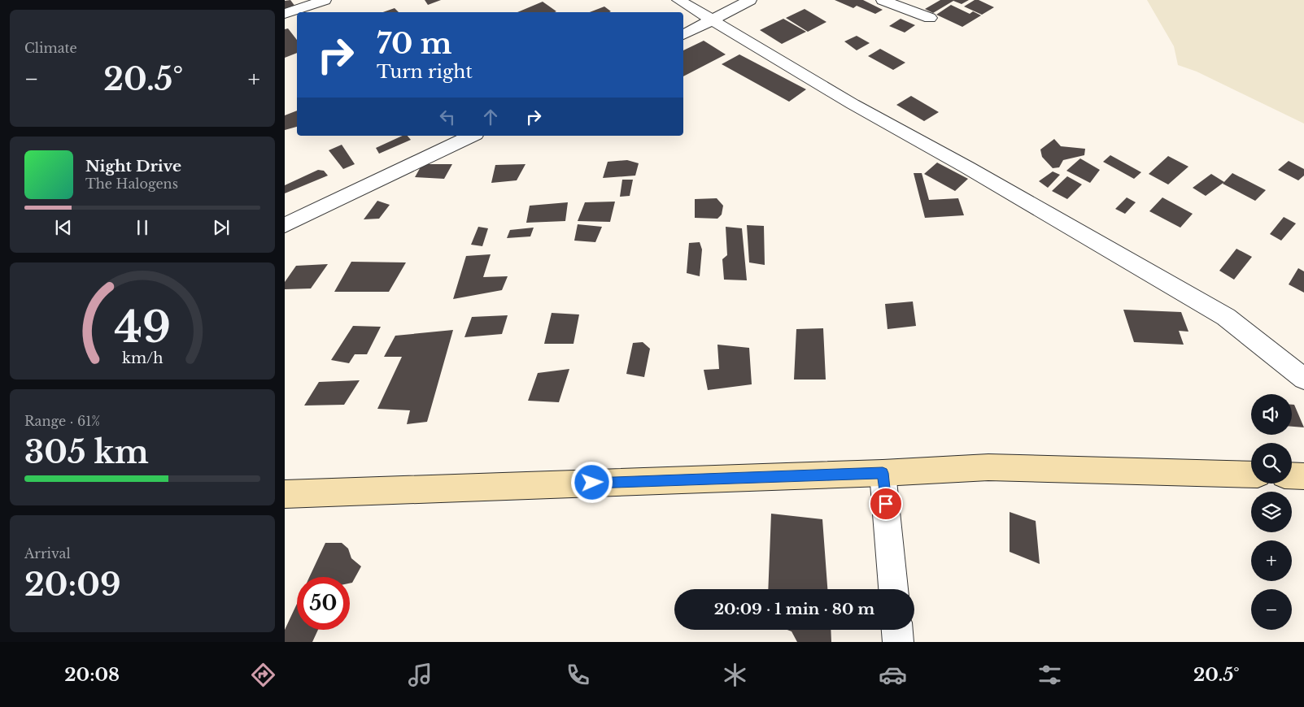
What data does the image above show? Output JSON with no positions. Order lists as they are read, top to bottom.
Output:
{
  "page": {
    "tile": [
      "Climate",
      ["Range · 61%", "305 km"],
      ["Arrival", "20:09"]
    ],
    "turn": ["70 m", "Turn right"],
    "heat": ["−", "20.5°", "+"],
    "song": ["Night Drive", "The Halogens"],
    "map_buttons": ["+", "−"],
    "limit": "50",
    "trip": "20:09 · 1 min · 80 m",
    "tabs": ["20:08", "20.5°"],
    "gauge": ["49", "km/h"]
  }
}
